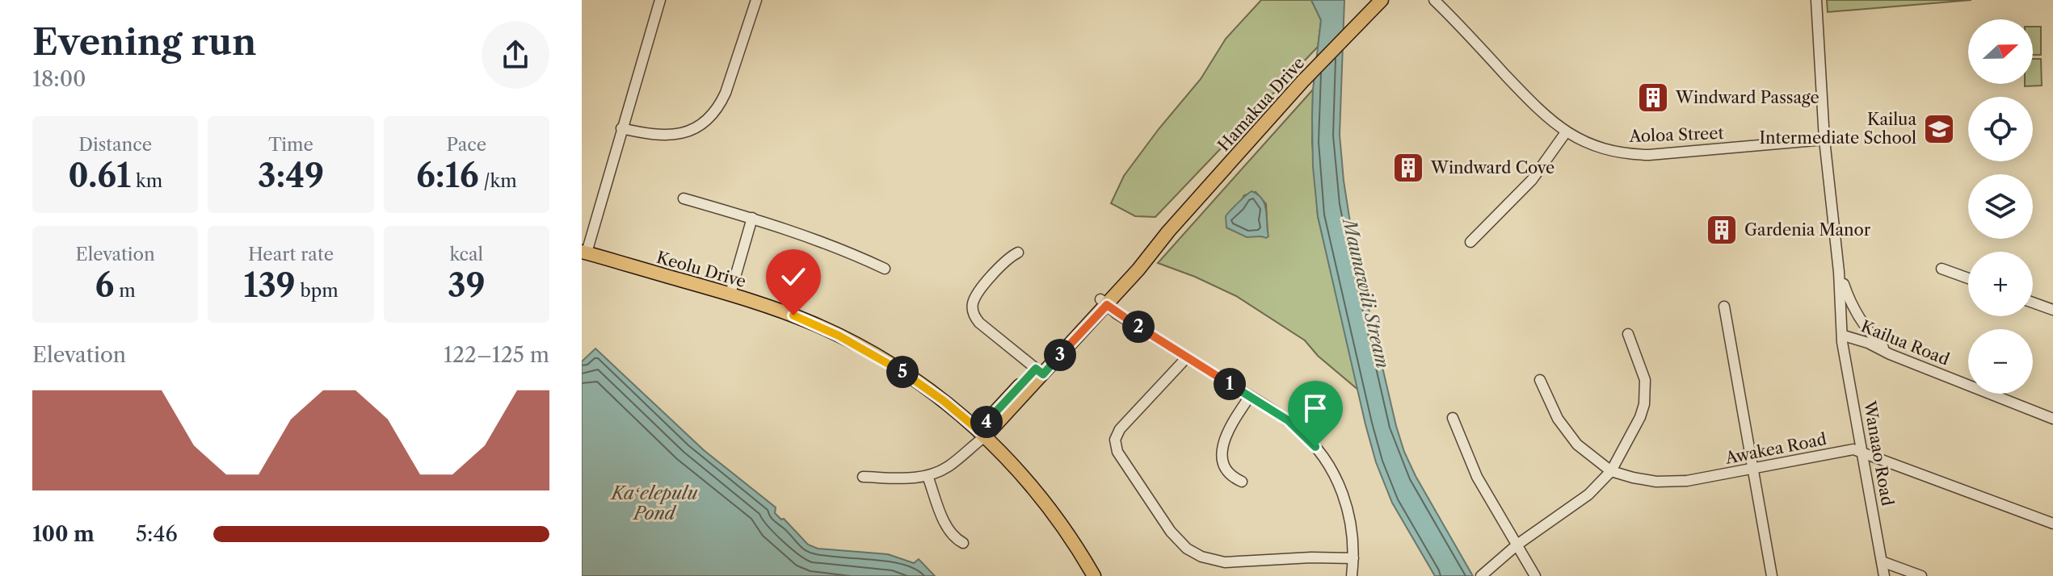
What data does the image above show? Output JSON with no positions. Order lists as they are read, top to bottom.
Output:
{
  "streets": {
    "main road": ["Hamakua Drive", "Keolu Drive"],
    "street": [
      "Aoloa Street",
      "Kailua Road",
      "Awakea Road",
      "Wanaao Road"
    ]
  },
  "crossings": [
    ["Hamakua Drive", "Keolu Drive"],
    ["Aoloa Street", "Kailua Road"],
    ["Kailua Road", "Wanaao Road"],
    ["Awakea Road", "Wanaao Road"]
  ],
  "water": ["Maunawili Stream", "Kaʻelepulu Pond"],
  "places": {
    "building": ["Windward Passage", "Windward Cove", "Gardenia Manor"],
    "school or university": ["Kailua Intermediate School"]
  },
  "north": "right",
  "page": {
    "heading": ["Evening run", "18:00"],
    "map_buttons": ["+", "−"],
    "stats": [
      ["Distance", "0.61 km"],
      ["Time", "3:49"],
      ["Pace", "6:16 /km"],
      ["Elevation", "6 m"],
      ["Heart rate", "139 bpm"],
      ["kcal", "39"]
    ],
    "pins": [
      "2",
      "3",
      "5",
      "1",
      "4"
    ],
    "chart": ["Elevation", "122–125 m"],
    "list": [
      {
        "name": "100 m",
        "note": "5:46"
      }
    ]
  }
}
